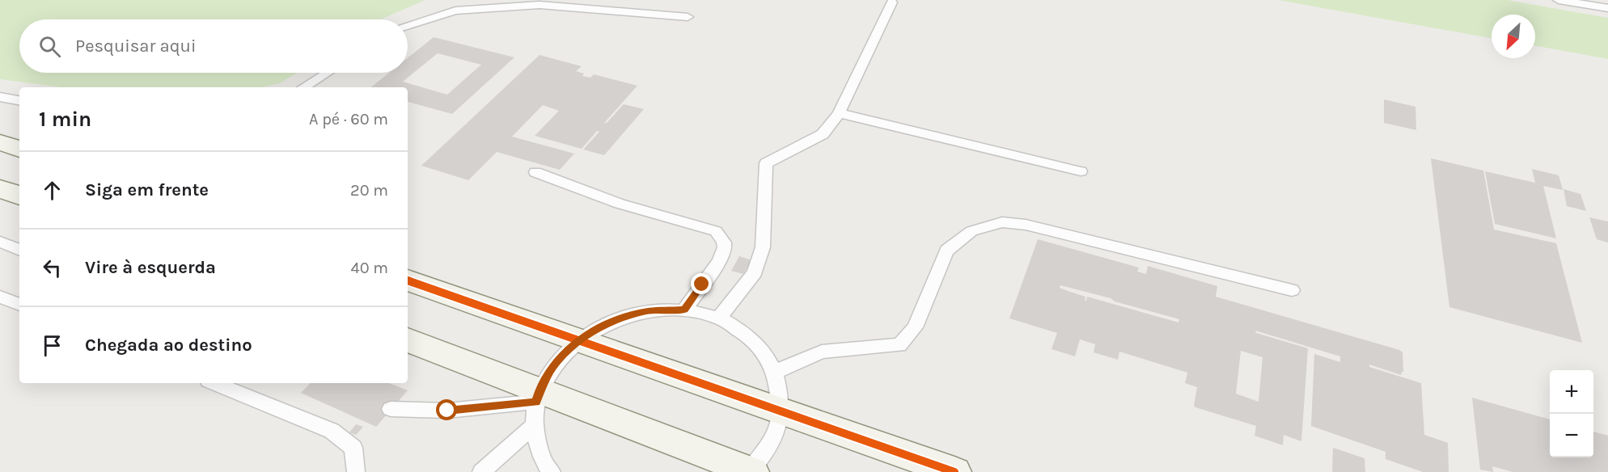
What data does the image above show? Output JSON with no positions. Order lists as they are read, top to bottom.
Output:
{
  "north": "bottom left",
  "page": {
    "search": "Pesquisar aqui",
    "heading": ["1 min", "A pé · 60 m"],
    "list": [
      ["Siga em frente", "20 m"],
      ["Vire à esquerda", "40 m"],
      "Chegada ao destino"
    ],
    "map_buttons": ["+", "−"]
  }
}
